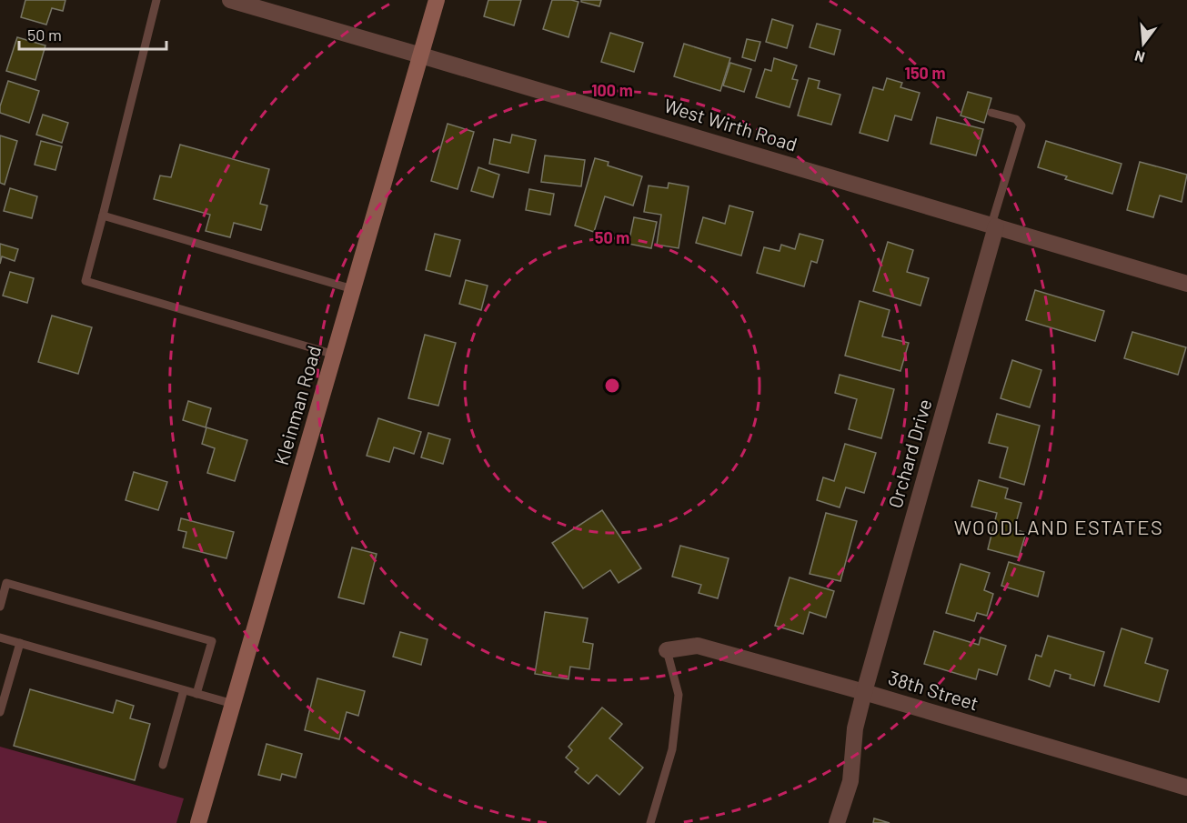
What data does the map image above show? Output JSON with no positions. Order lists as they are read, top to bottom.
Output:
{
  "streets": {
    "street": [
      "West Wirth Road",
      "Kleinman Road",
      "Orchard Drive",
      "38th Street"
    ]
  },
  "crossings": [
    ["West Wirth Road", "Kleinman Road"],
    ["West Wirth Road", "Orchard Drive"],
    ["Orchard Drive", "38th Street"]
  ],
  "districts": ["WOODLAND ESTATES"],
  "scale_bar": "50 m",
  "north": "bottom",
  "rings": ["150 m", "100 m", "50 m"]
}
